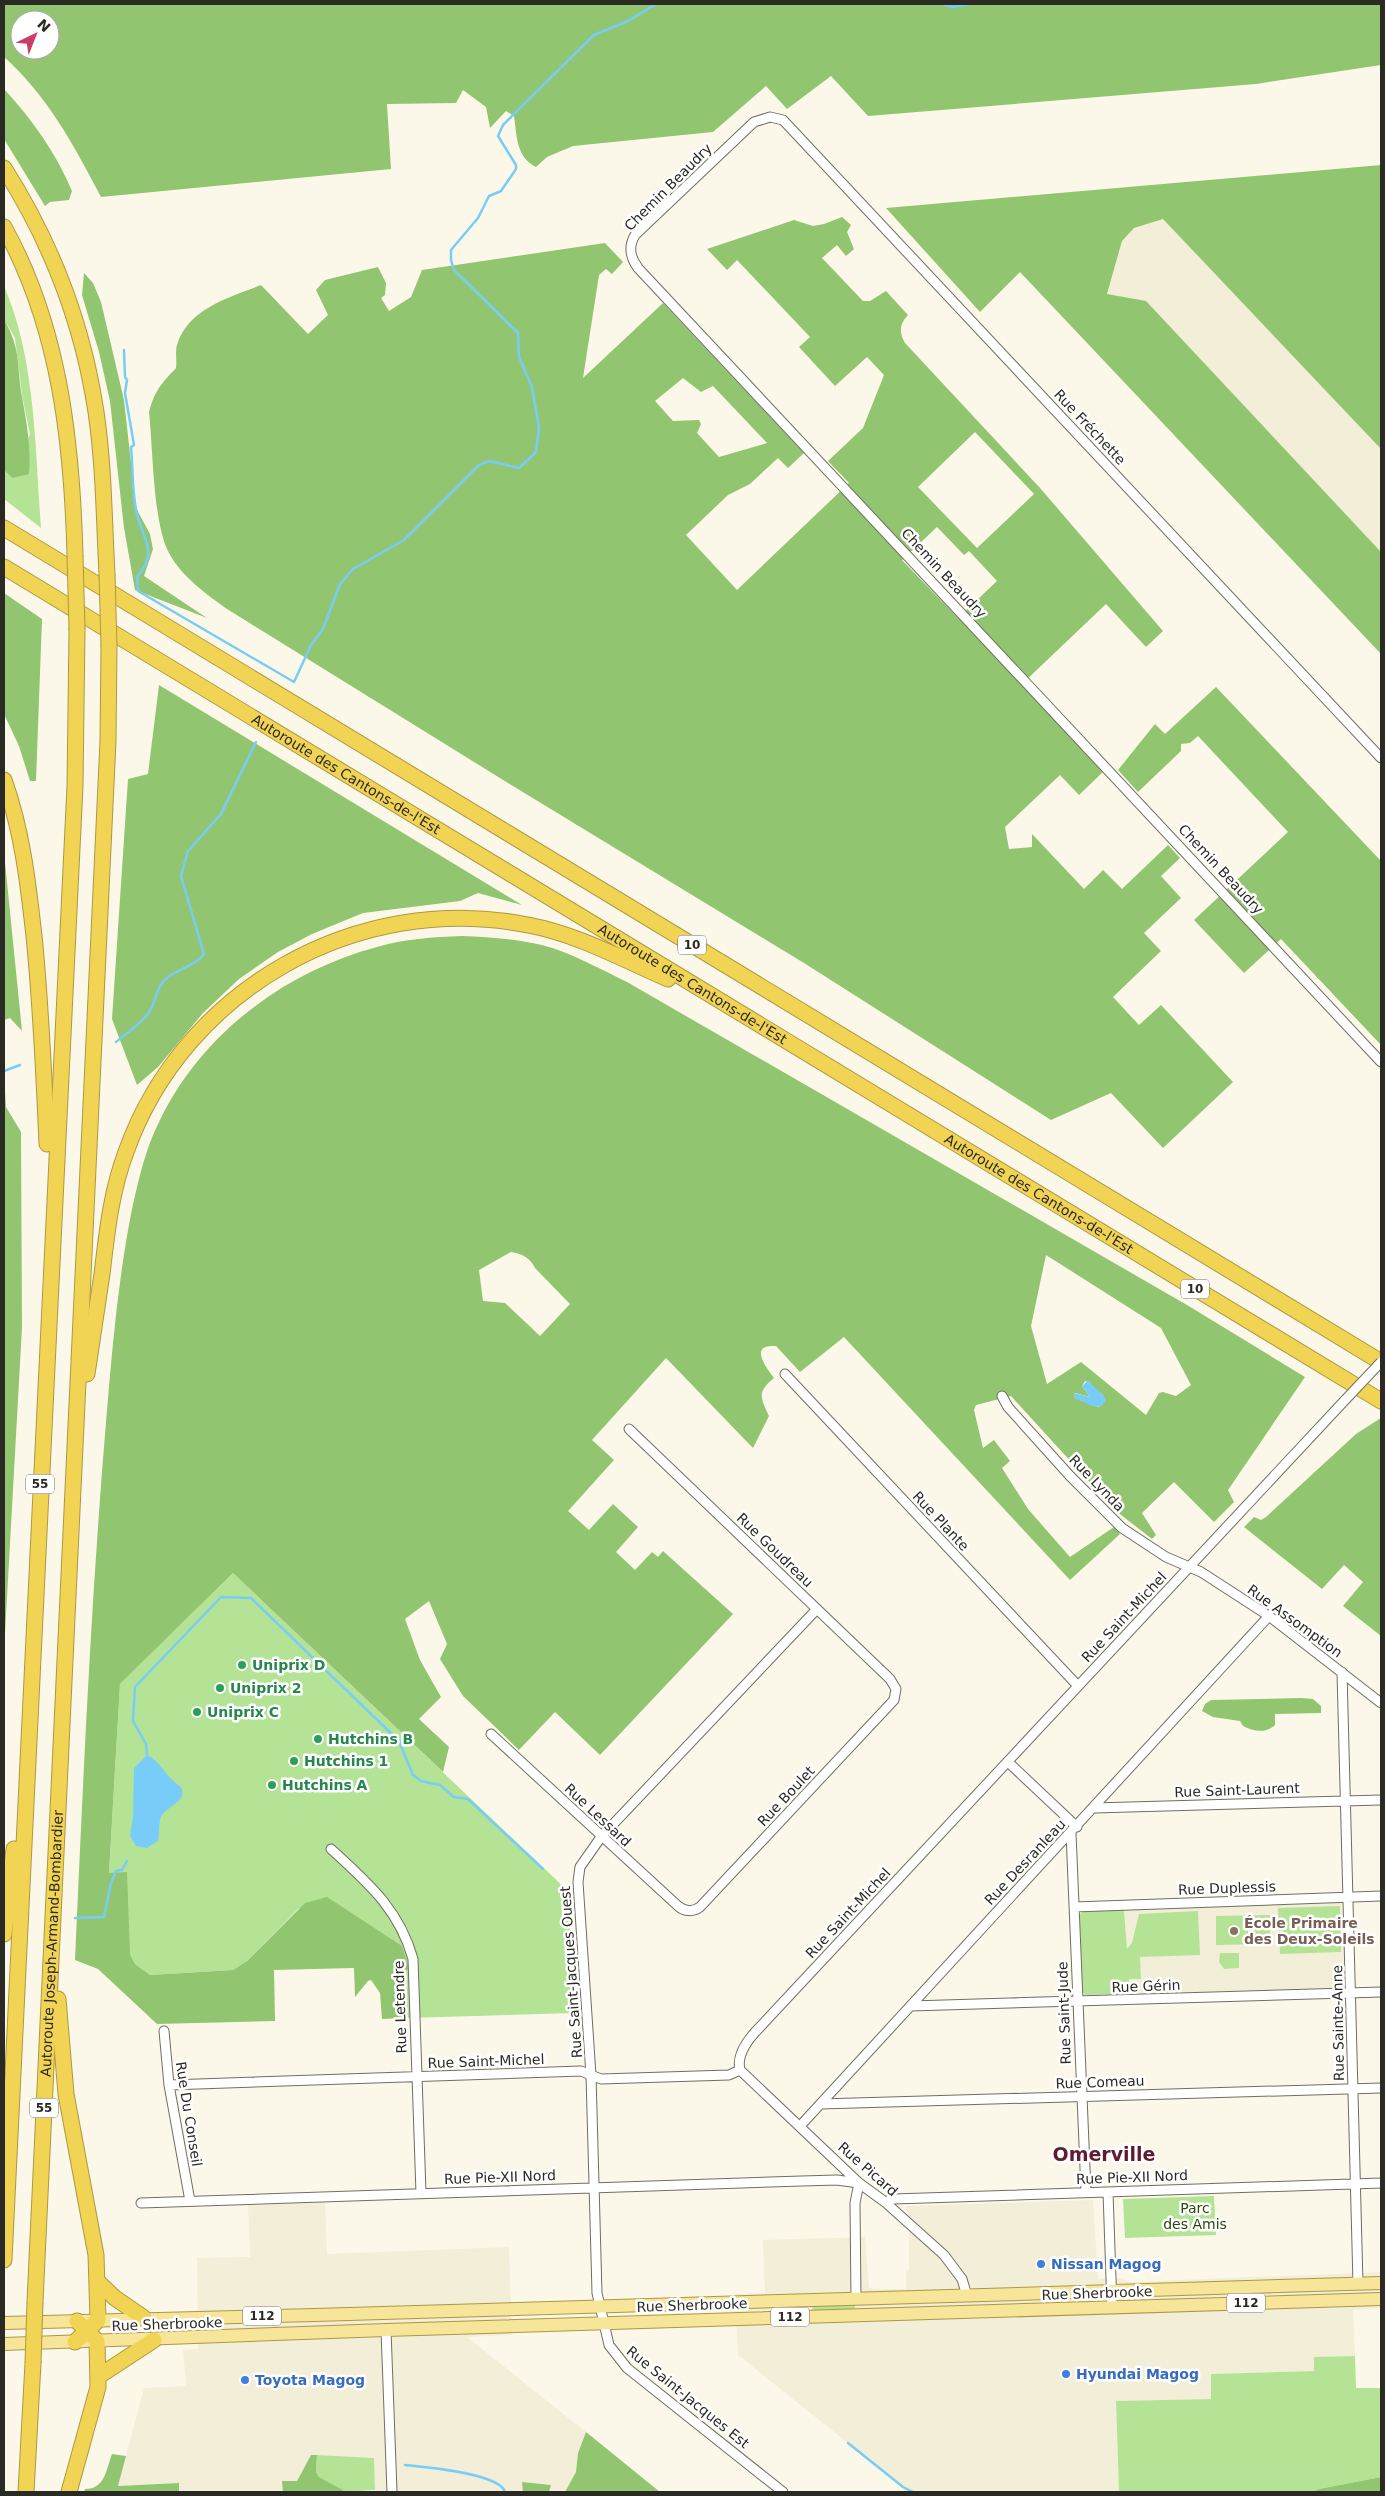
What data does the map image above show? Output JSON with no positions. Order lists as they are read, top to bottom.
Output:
{
  "streets": {
    "highway": [
      "Autoroute des Cantons-de-l'Est",
      "10",
      "55",
      "Autoroute Joseph-Armand-Bombardier"
    ],
    "main road": ["Rue Sherbrooke", "112"],
    "street": [
      "Chemin Beaudry",
      "Rue Fréchette",
      "Rue Lynda",
      "Rue Plante",
      "Rue Goudreau",
      "Rue Saint-Michel",
      "Rue Assomption",
      "Rue Saint-Laurent",
      "Rue Boulet",
      "Rue Lessard",
      "Rue Desranleau",
      "Rue Duplessis",
      "Rue Saint-Jacques Ouest",
      "Rue Gérin",
      "Rue Letendre",
      "Rue Saint-Jude",
      "Rue Sainte-Anne",
      "Rue Comeau",
      "Rue Du Conseil",
      "Rue Picard",
      "Rue Pie-XII Nord",
      "Rue Saint-Jacques Est"
    ]
  },
  "crossings": [
    ["Chemin Beaudry", "Rue Fréchette"],
    ["10", "Rue Saint-Michel"],
    ["Rue Lynda", "Rue Saint-Michel"],
    ["Rue Lynda", "Rue Assomption"],
    ["Rue Plante", "Rue Saint-Michel"],
    ["Rue Goudreau", "Rue Boulet"],
    ["Rue Goudreau", "Rue Saint-Jacques Ouest"],
    ["Rue Saint-Michel", "Rue Assomption"],
    ["Rue Saint-Michel", "Rue Saint-Jacques Ouest"],
    ["Rue Saint-Michel", "Rue Letendre"],
    ["Rue Saint-Michel", "Rue Du Conseil"],
    ["Rue Saint-Michel", "Rue Picard"],
    ["Rue Assomption", "Rue Desranleau"],
    ["Rue Assomption", "Rue Sainte-Anne"],
    ["Rue Saint-Laurent", "Rue Desranleau"],
    ["Rue Saint-Laurent", "Rue Sainte-Anne"],
    ["Rue Boulet", "Rue Lessard"],
    ["Rue Lessard", "Rue Saint-Jacques Ouest"],
    ["Rue Desranleau", "Rue Gérin"],
    ["Rue Desranleau", "Rue Saint-Jude"],
    ["Rue Desranleau", "Rue Comeau"],
    ["Rue Desranleau", "Rue Picard"],
    ["Rue Duplessis", "Rue Saint-Jude"],
    ["Rue Duplessis", "Rue Sainte-Anne"],
    ["Rue Saint-Jacques Ouest", "Rue Pie-XII Nord"],
    ["Rue Saint-Jacques Ouest", "Rue Sherbrooke"],
    ["Rue Saint-Jacques Ouest", "Rue Saint-Jacques Est"],
    ["Rue Gérin", "Rue Saint-Jude"],
    ["Rue Gérin", "Rue Sainte-Anne"],
    ["Rue Letendre", "Rue Pie-XII Nord"],
    ["Rue Saint-Jude", "Rue Comeau"],
    ["Rue Saint-Jude", "Rue Pie-XII Nord"],
    ["Rue Sainte-Anne", "Rue Comeau"],
    ["Rue Sainte-Anne", "Rue Pie-XII Nord"],
    ["Rue Sainte-Anne", "Rue Sherbrooke"],
    ["Rue Du Conseil", "Rue Pie-XII Nord"],
    ["Rue Picard", "Rue Pie-XII Nord"],
    ["Rue Picard", "Rue Sherbrooke"],
    ["Rue Sherbrooke", "Rue Saint-Jacques Est"]
  ],
  "districts": ["Omerville"],
  "parks": ["Parc des Amis"],
  "places": [
    "Uniprix D",
    "Uniprix 2",
    "Uniprix C",
    "Hutchins B",
    "Hutchins 1",
    "Hutchins A",
    "École Primaire des Deux-Soleils",
    "Nissan Magog",
    "Hyundai Magog",
    "Toyota Magog"
  ],
  "north": "top right"
}
